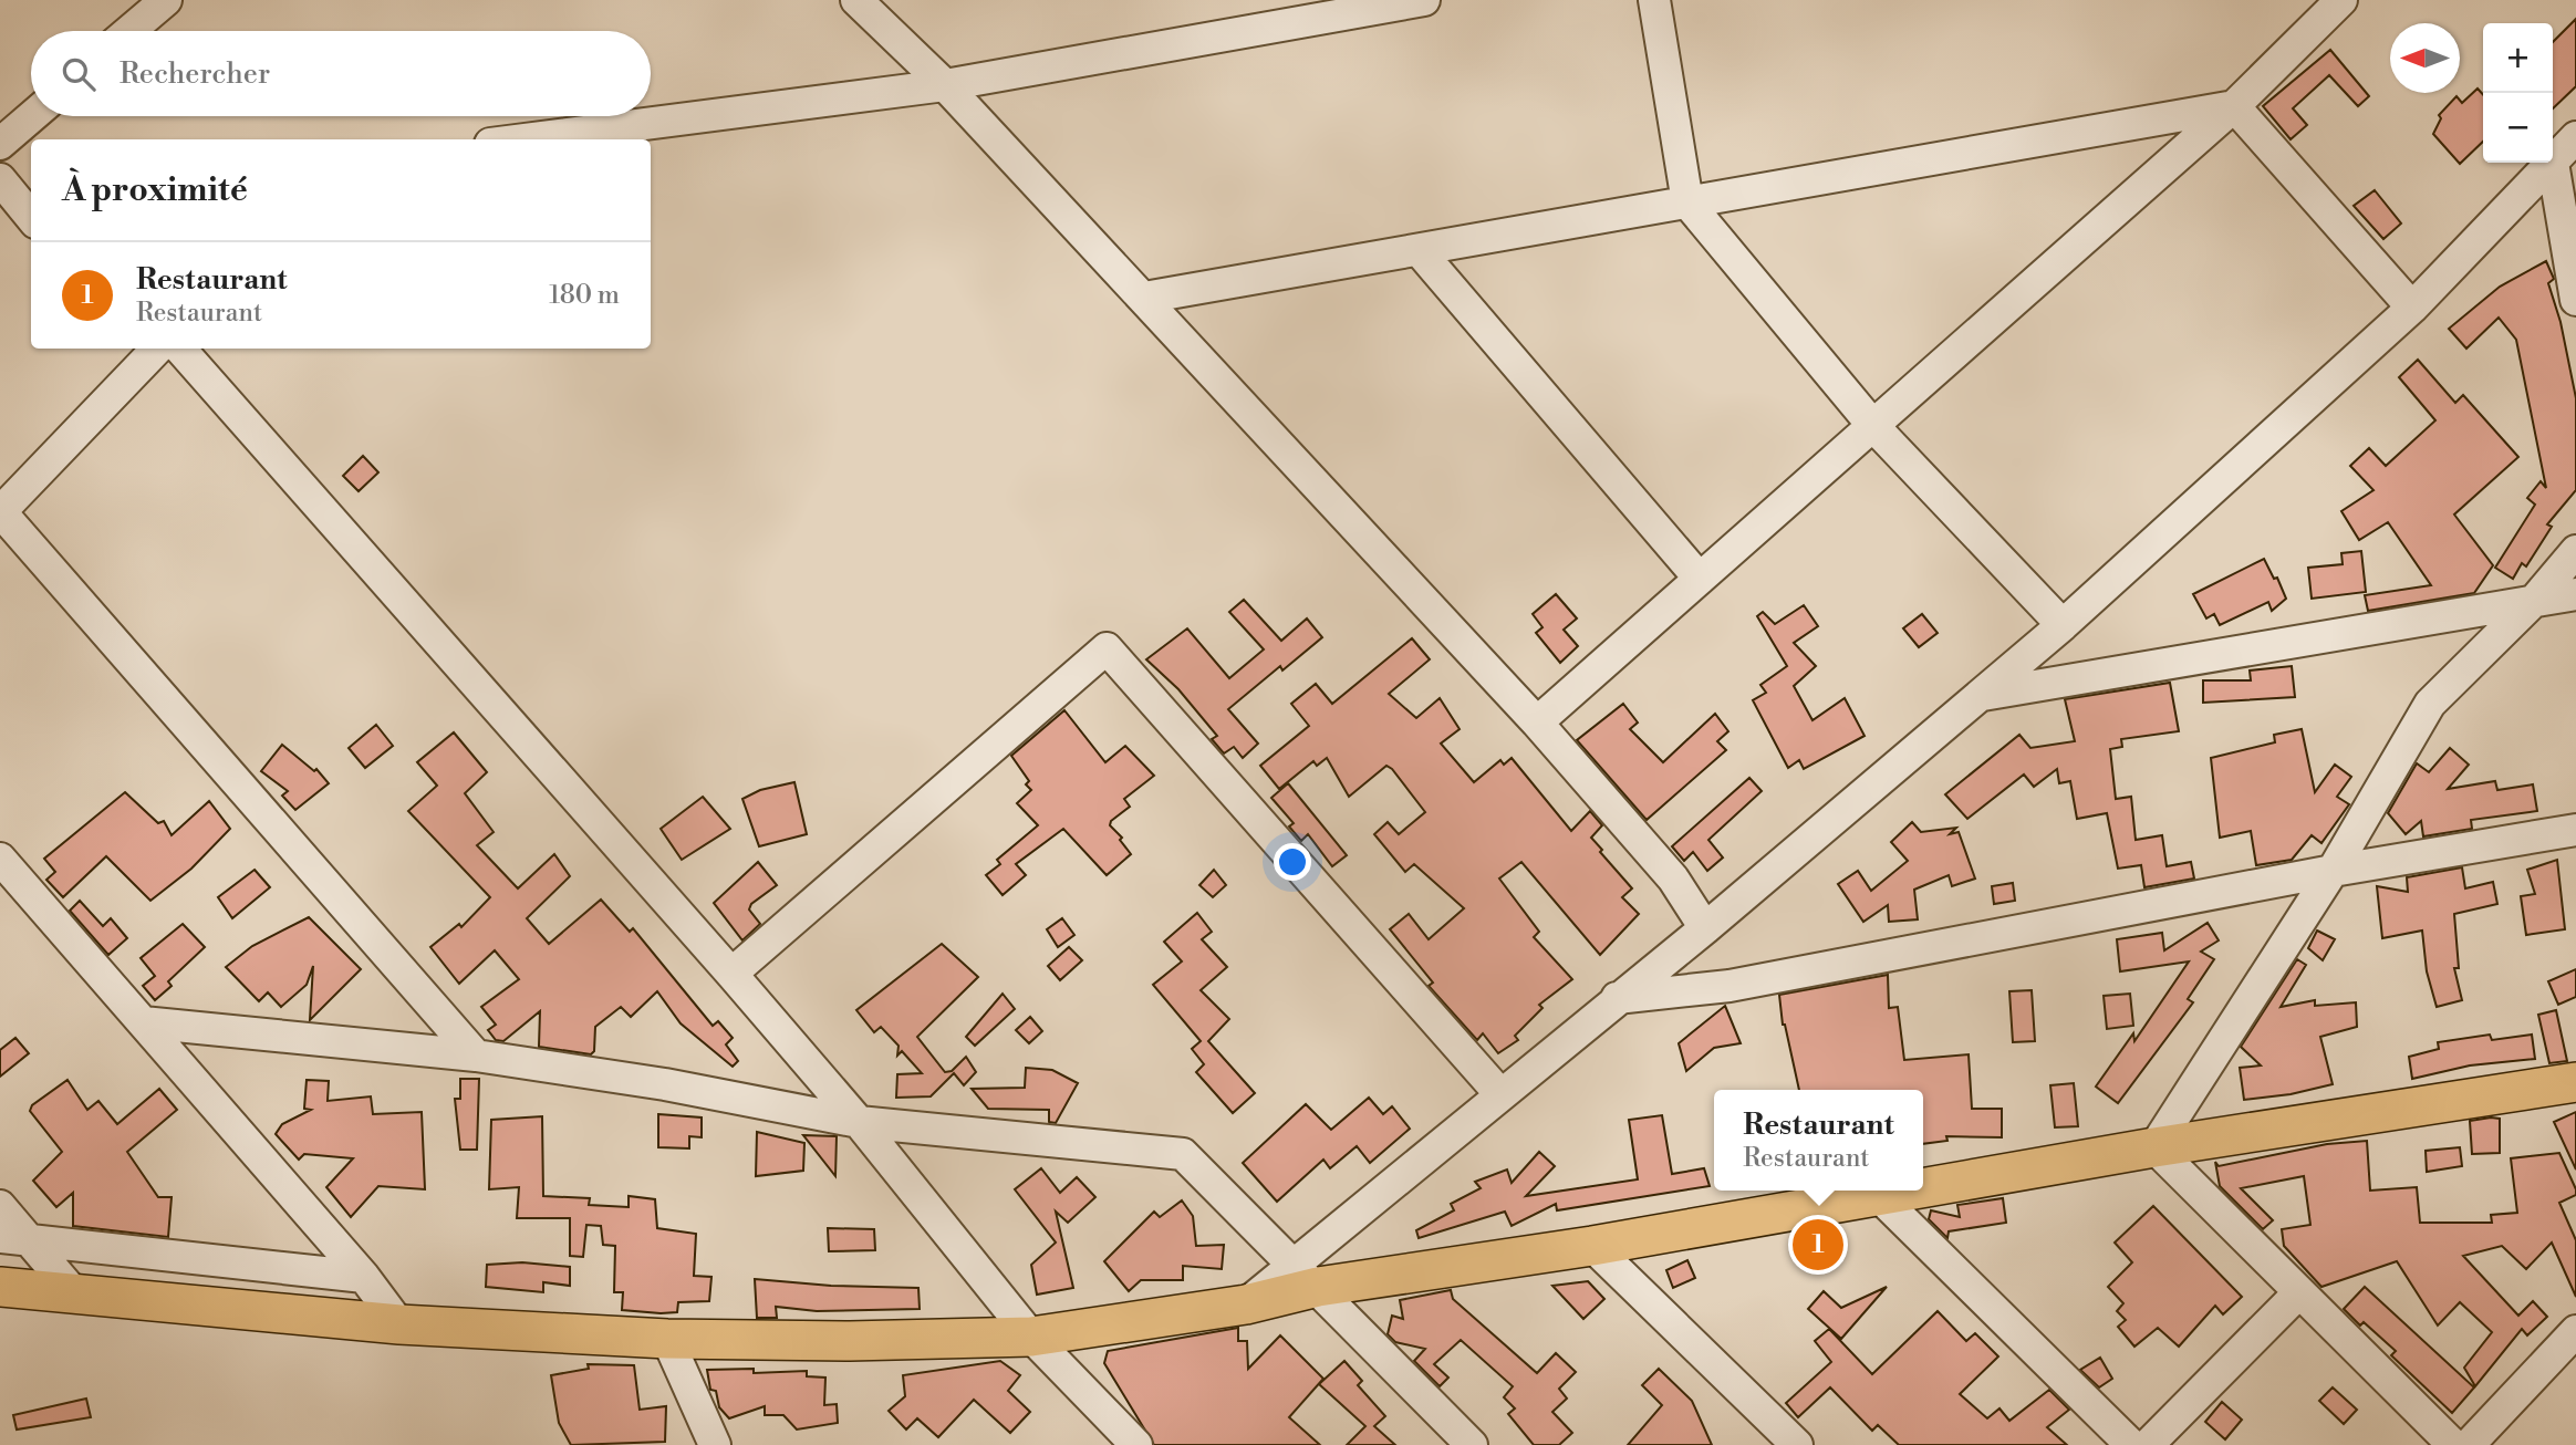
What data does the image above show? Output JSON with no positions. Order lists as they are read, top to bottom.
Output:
{
  "north": "left",
  "page": {
    "map_buttons": ["+", "−"],
    "search": "Rechercher",
    "heading": "À proximité",
    "list": [
      {
        "mark": "1",
        "name": "Restaurant",
        "note": "Restaurant",
        "value": "180 m"
      }
    ],
    "popup": ["Restaurant", "Restaurant"],
    "pins": "1"
  }
}
